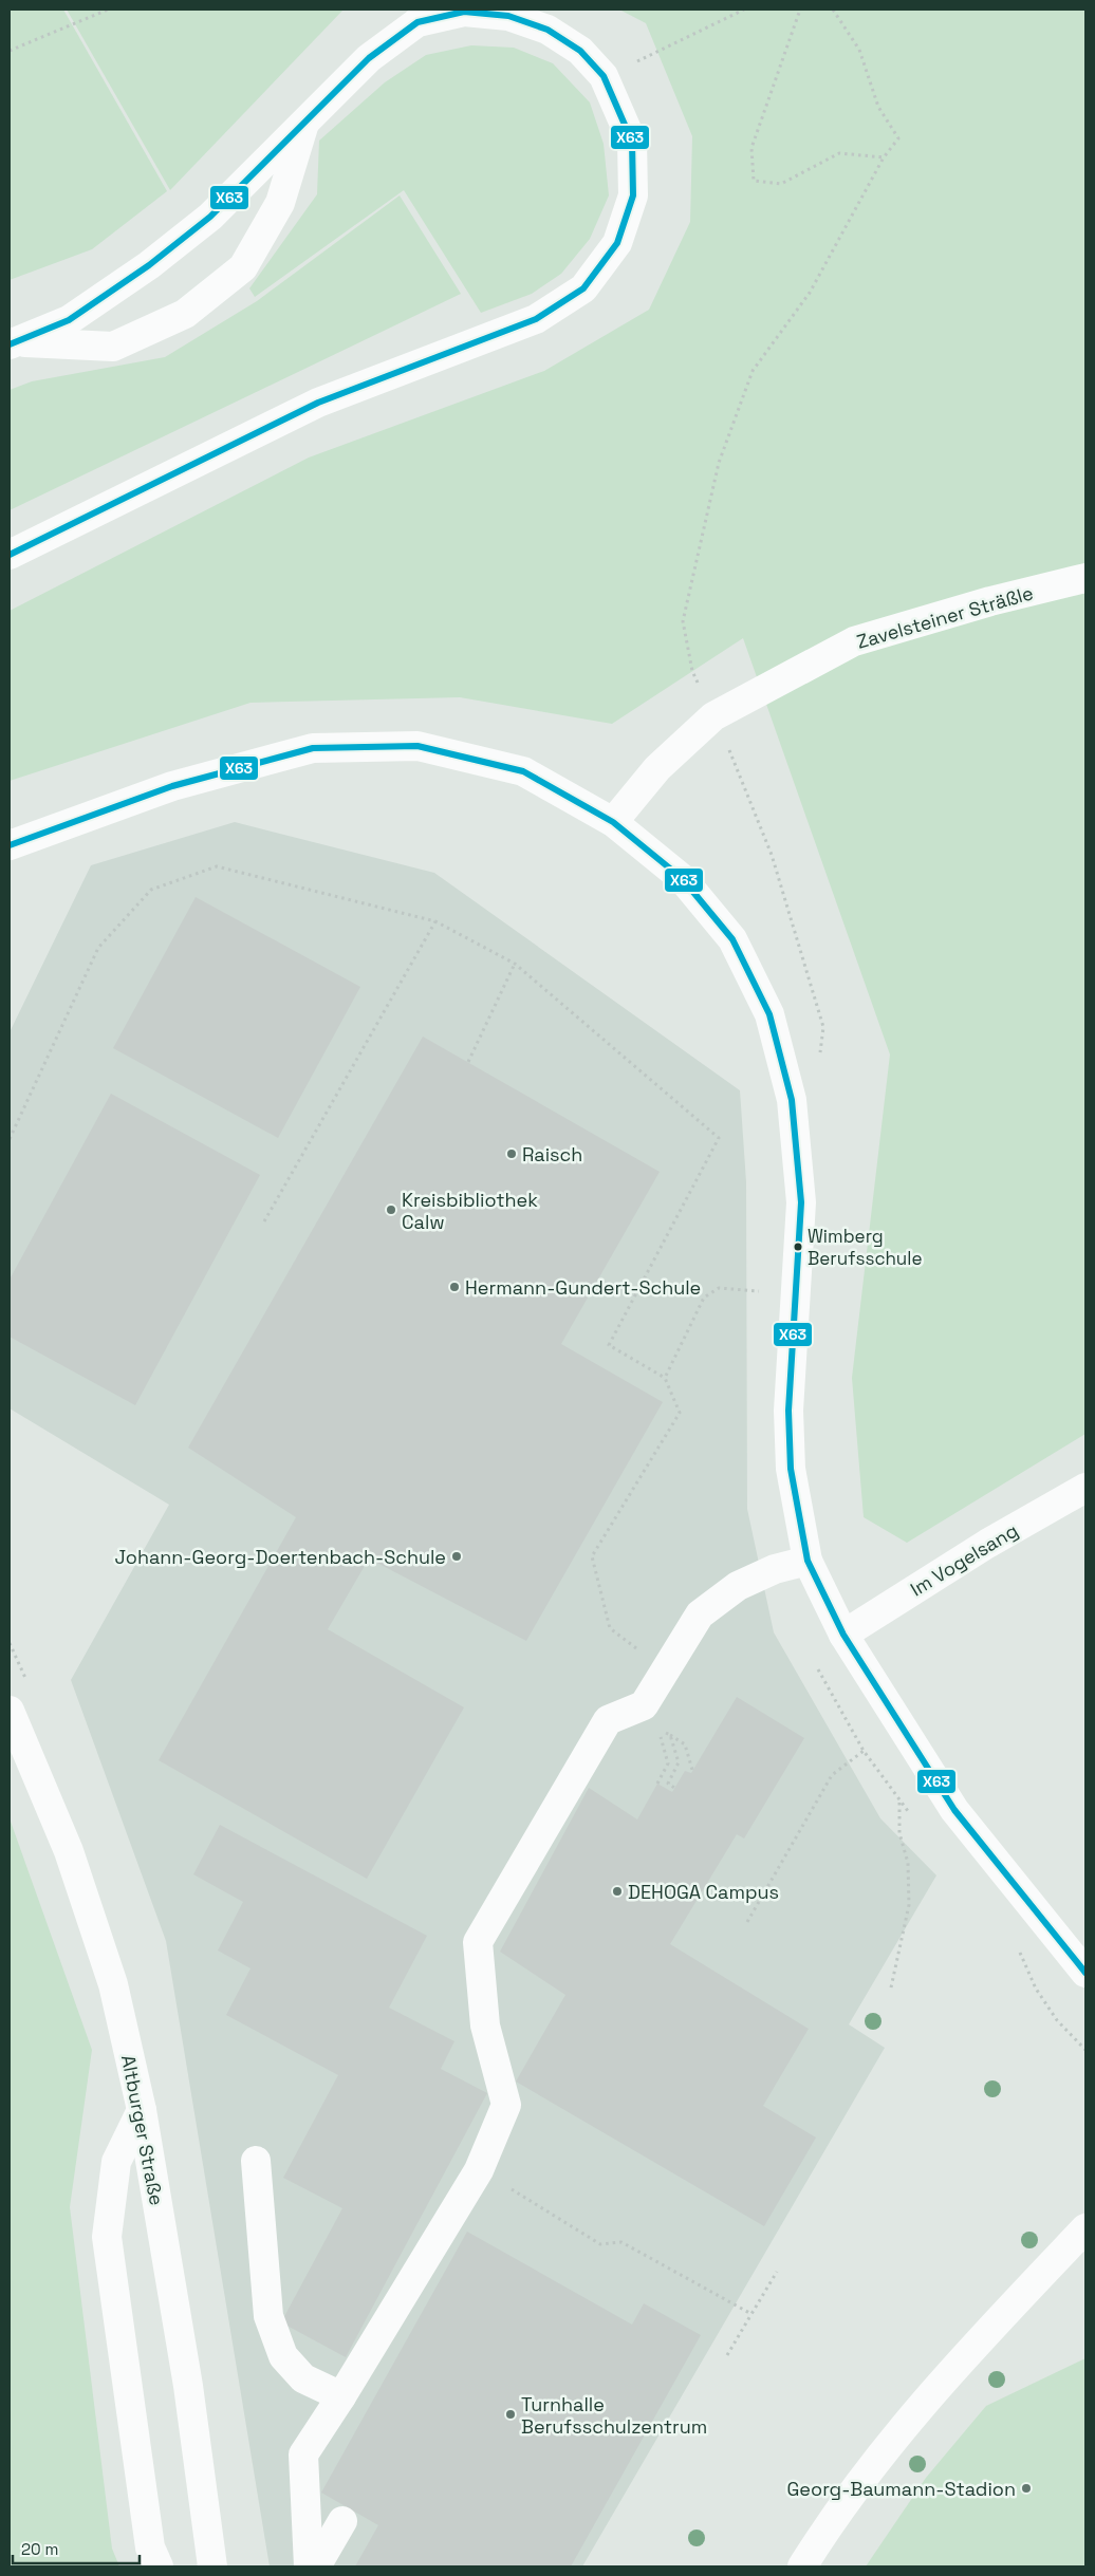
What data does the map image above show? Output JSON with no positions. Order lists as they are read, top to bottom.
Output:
{
  "streets": {
    "street": ["Zavelsteiner Sträßle", "Im Vogelsang", "Altburger Straße"]
  },
  "places": [
    "Raisch",
    "Kreisbibliothek Calw",
    "Wimberg Berufsschule",
    "Hermann-Gundert-Schule",
    "Johann-Georg-Doertenbach-Schule",
    "DEHOGA Campus",
    "Turnhalle Berufsschulzentrum",
    "Georg-Baumann-Stadion"
  ],
  "lines": ["transit line X63"],
  "scale_bar": "20 m"
}
